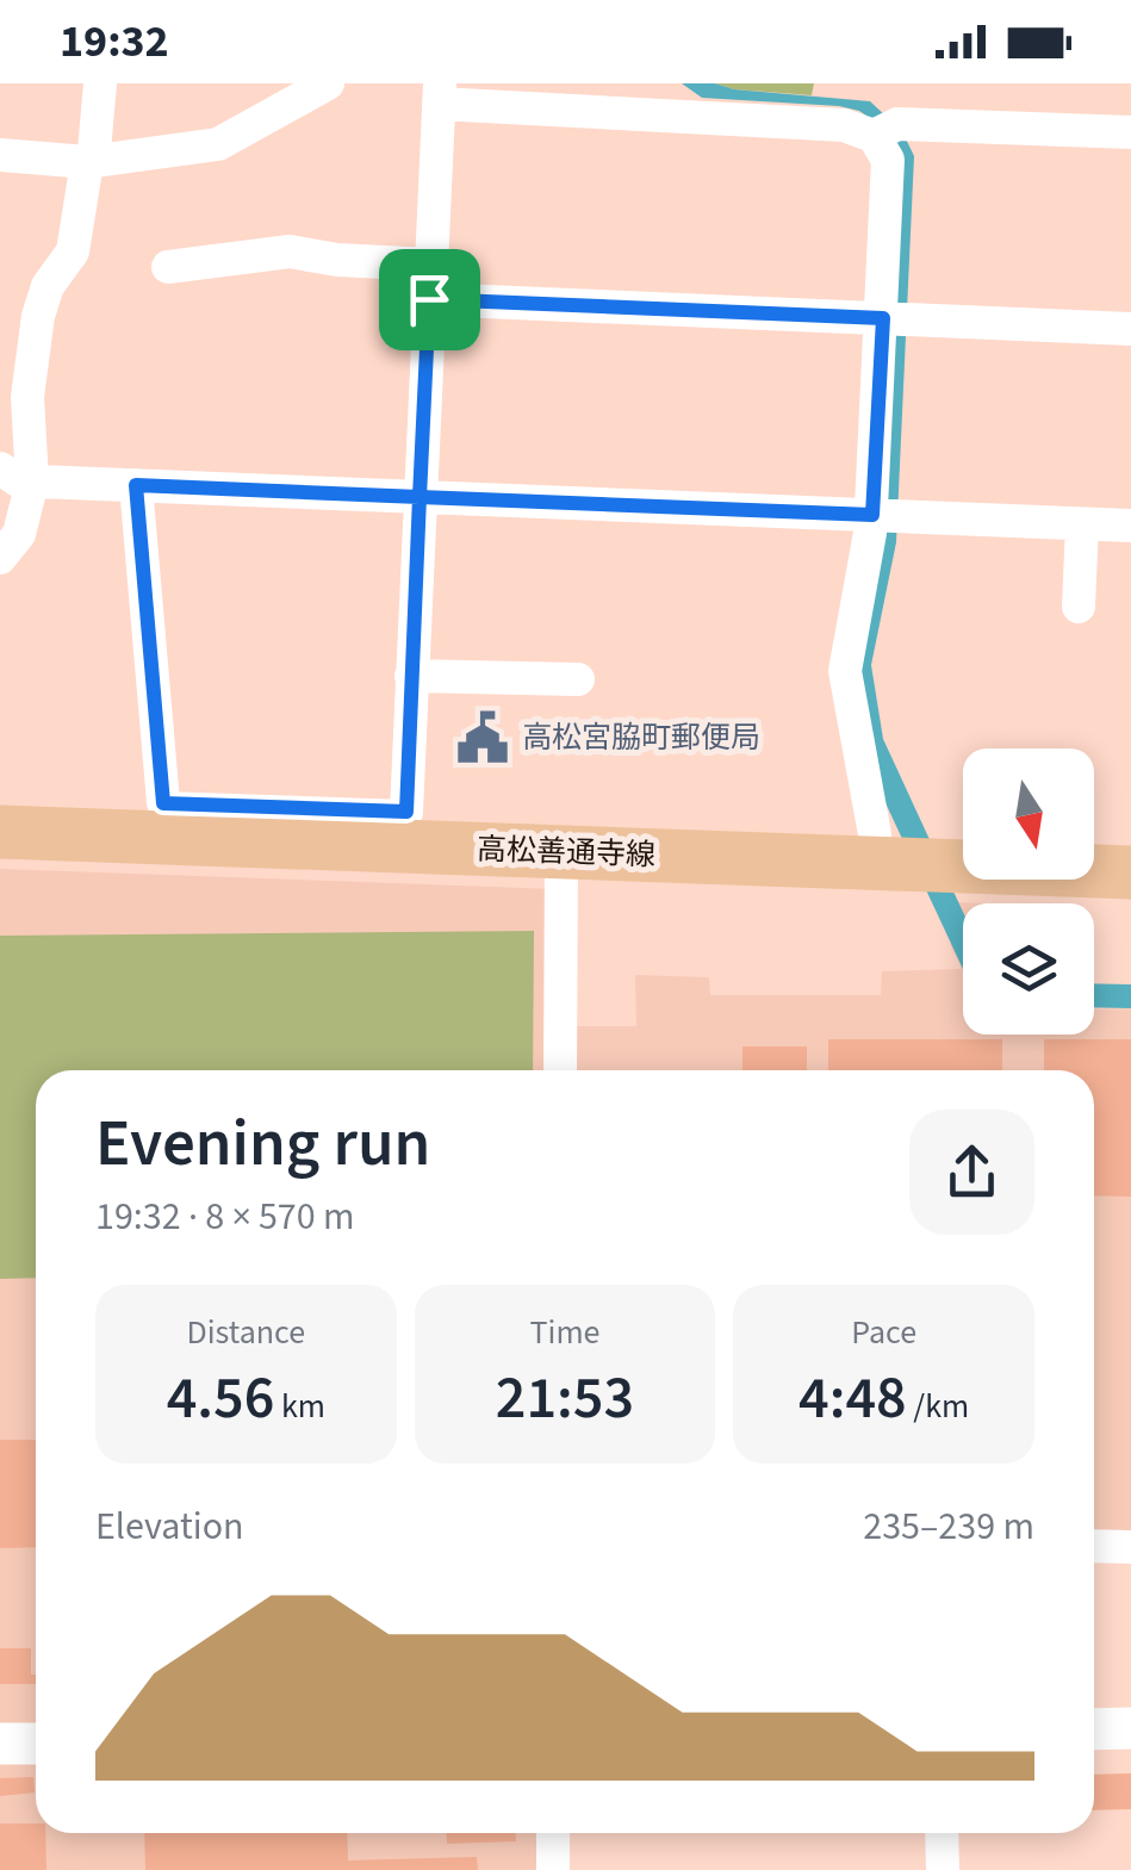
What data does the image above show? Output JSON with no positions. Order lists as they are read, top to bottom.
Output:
{
  "streets": {
    "main road": ["高松善通寺線"]
  },
  "places": {
    "public building": ["高松宮脇町郵便局"]
  },
  "north": "bottom",
  "page": {
    "status": "19:32",
    "heading": ["Evening run", "19:32 · 8 × 570 m"],
    "stats": [
      ["Distance", "4.56 km"],
      ["Time", "21:53"],
      ["Pace", "4:48 /km"]
    ],
    "chart": ["Elevation", "235–239 m"]
  }
}
